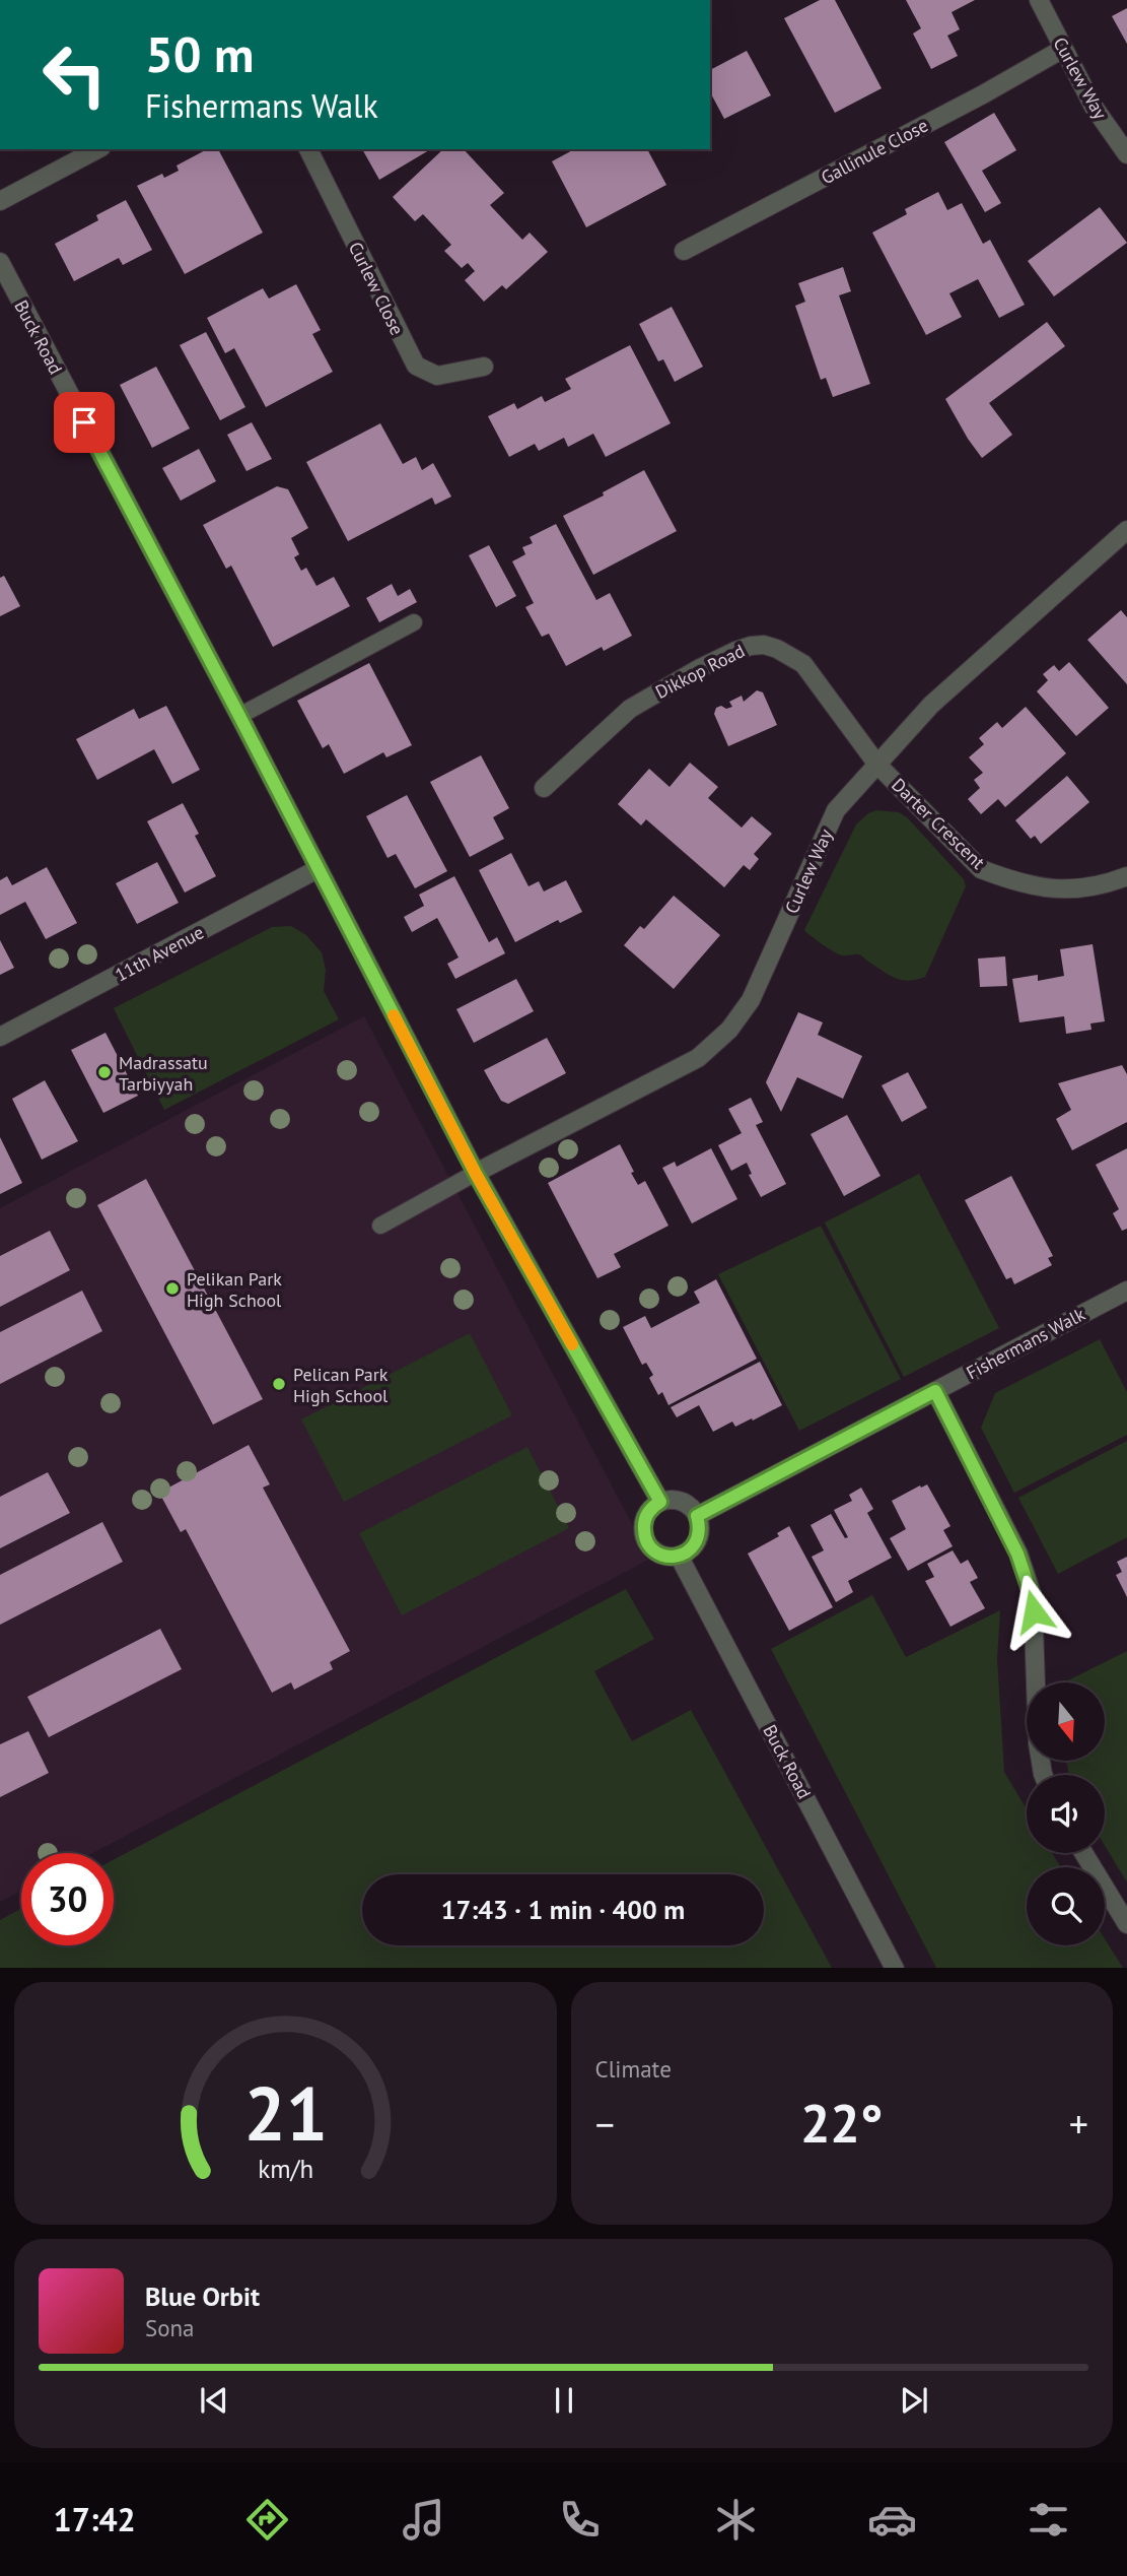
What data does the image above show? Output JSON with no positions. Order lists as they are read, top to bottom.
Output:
{
  "streets": {
    "street": [
      "Curlew Way",
      "Gallinule Close",
      "Curlew Close",
      "Buck Road",
      "Dikkop Road",
      "Darter Crescent",
      "11th Avenue",
      "Fishermans Walk"
    ]
  },
  "crossings": [
    ["Curlew Way", "Gallinule Close"],
    ["Curlew Way", "Buck Road"],
    ["Curlew Way", "Dikkop Road"],
    ["Curlew Way", "Darter Crescent"],
    ["Buck Road", "11th Avenue"],
    ["Buck Road", "Fishermans Walk"],
    ["Dikkop Road", "Darter Crescent"]
  ],
  "places": ["Madrassatu Tarbiyyah", "Pelikan Park High School", "Pelican Park High School"],
  "north": "bottom",
  "page": {
    "turn": ["50 m", "Fishermans Walk"],
    "limit": "30",
    "trip": "17:43 · 1 min · 400 m",
    "tile": "Climate",
    "heat": ["−", "22°", "+"],
    "song": ["Blue Orbit", "Sona"],
    "tabs": "17:42",
    "gauge": ["21", "km/h"]
  }
}
